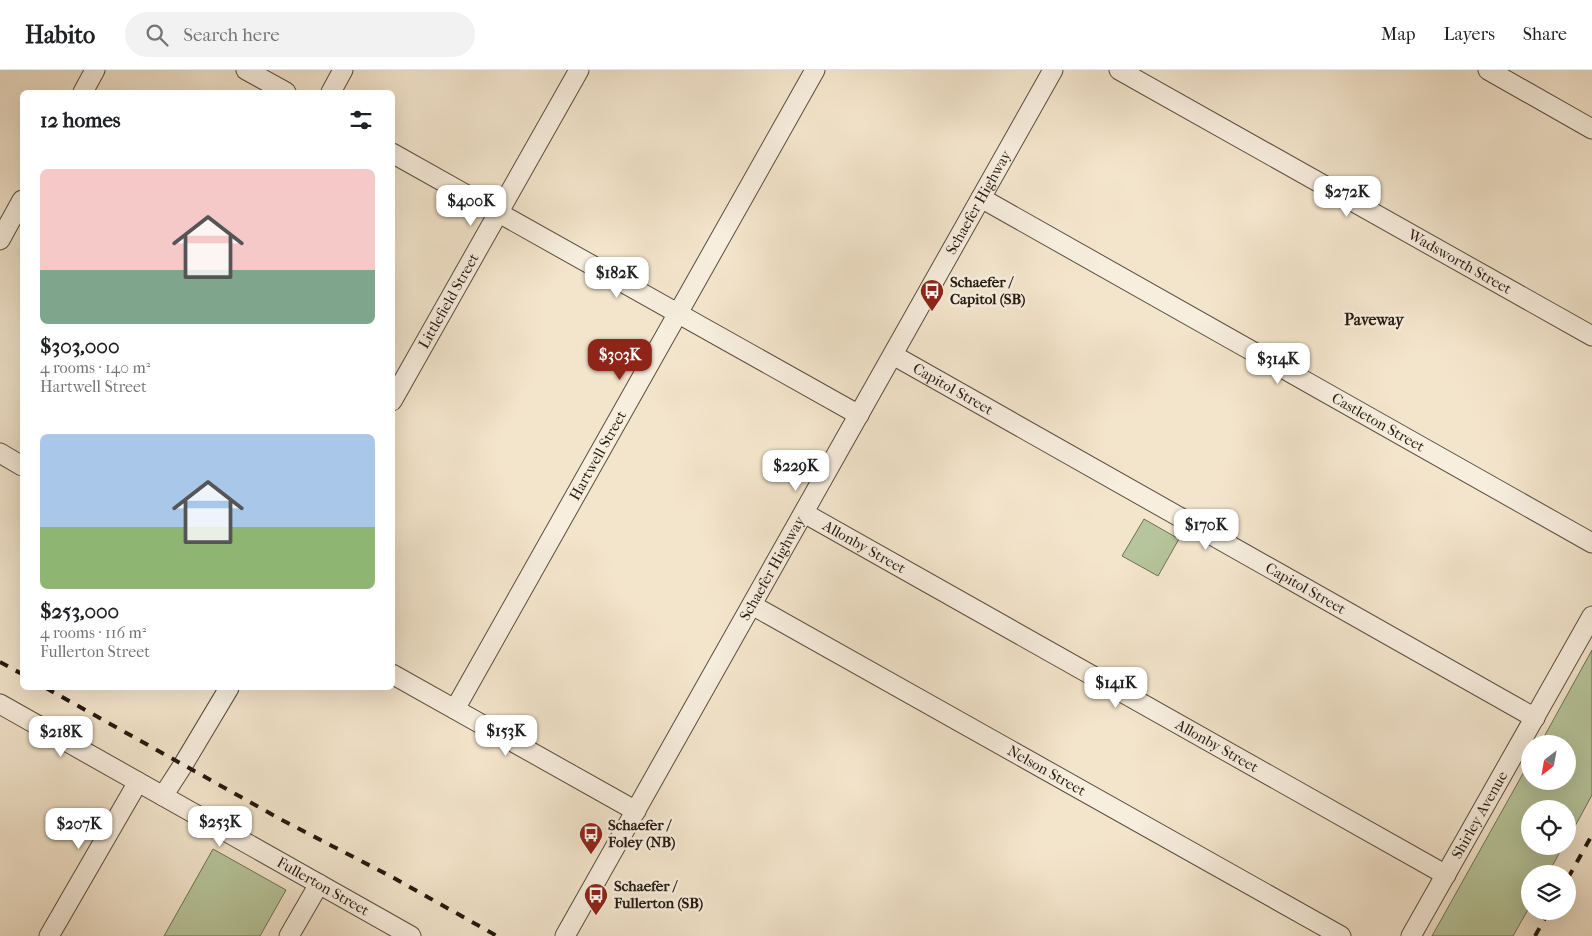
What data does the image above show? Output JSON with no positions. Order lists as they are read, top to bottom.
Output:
{
  "streets": {
    "street": [
      "Schaefer Highway",
      "Wadsworth Street",
      "Littlefield Street",
      "Capitol Street",
      "Castleton Street",
      "Hartwell Street",
      "Allonby Street",
      "Nelson Street",
      "Shirley Avenue",
      "Fullerton Street"
    ]
  },
  "crossings": [
    ["Schaefer Highway", "Capitol Street"],
    ["Schaefer Highway", "Castleton Street"],
    ["Schaefer Highway", "Allonby Street"],
    ["Schaefer Highway", "Nelson Street"],
    ["Capitol Street", "Shirley Avenue"],
    ["Allonby Street", "Shirley Avenue"]
  ],
  "districts": ["Paveway"],
  "places": {
    "bus stop": ["Schaefer / Capitol (SB)", "Schaefer / Foley (NB)", "Schaefer / Fullerton (SB)"]
  },
  "north": "bottom left",
  "page": {
    "header": "Habito",
    "search": "Search here",
    "nav": ["Map", "Layers", "Share"],
    "heading": "12 homes",
    "list": [
      {
        "name": "$303,000",
        "note": "4 rooms · 140 m² · Hartwell Street"
      },
      {
        "name": "$253,000",
        "note": "4 rooms · 116 m² · Fullerton Street"
      }
    ],
    "price": [
      "$272K",
      "$400K",
      "$182K",
      "$303K",
      "$314K",
      "$229K",
      "$170K",
      "$141K",
      "$153K",
      "$218K",
      "$253K",
      "$207K"
    ]
  }
}
